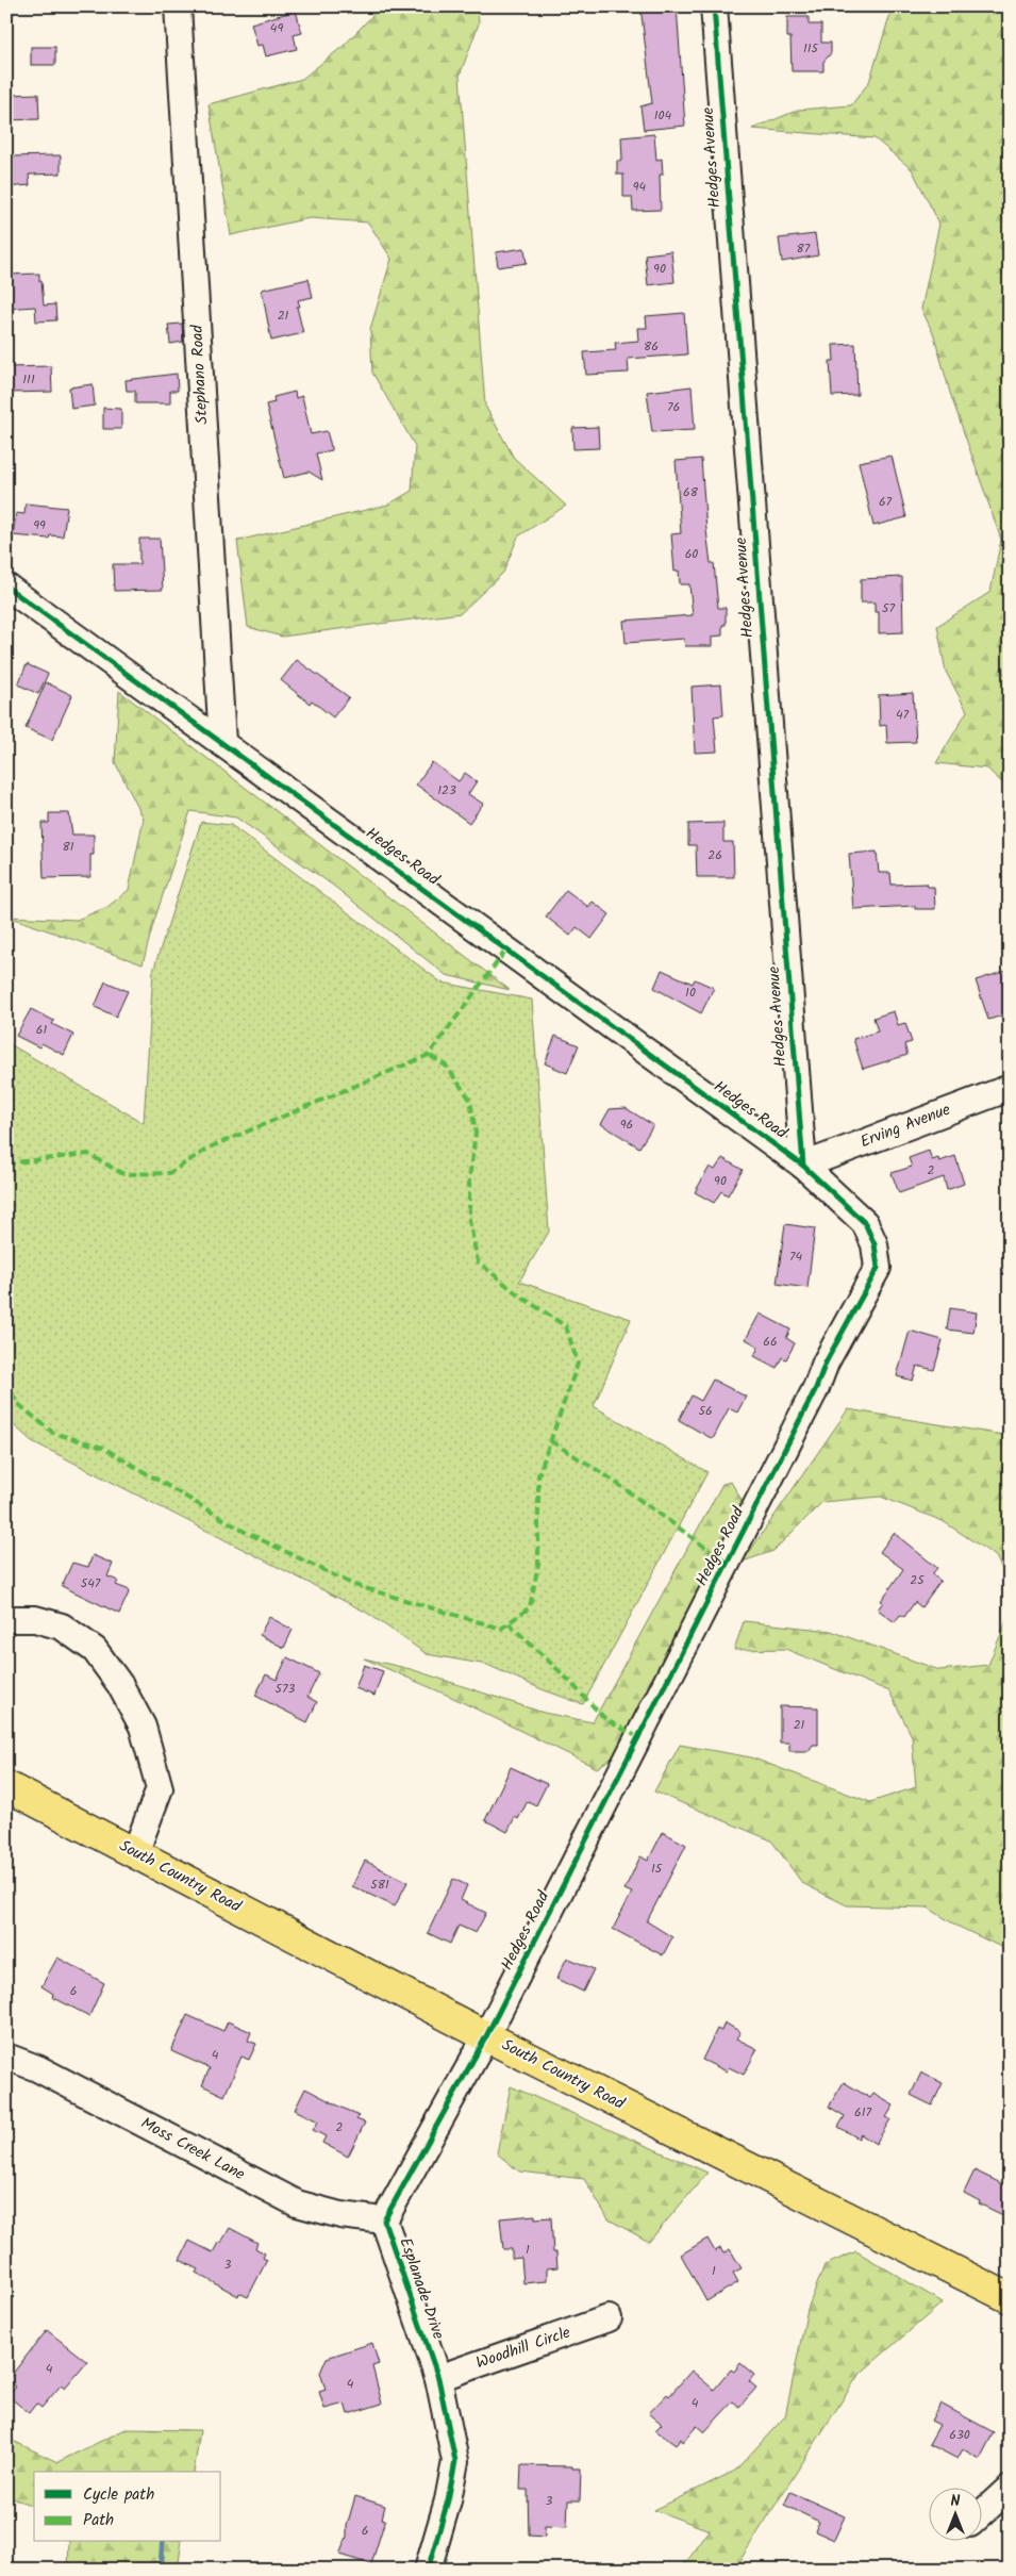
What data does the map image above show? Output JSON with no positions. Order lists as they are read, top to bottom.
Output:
{
  "streets": {
    "main road": ["South Country Road"],
    "street": [
      "Hedges Avenue",
      "Stephano Road",
      "Hedges Road",
      "Erving Avenue",
      "Moss Creek Lane",
      "Esplanade Drive",
      "Woodhill Circle"
    ]
  },
  "crossings": [
    ["Hedges Avenue", "Hedges Road"],
    ["Hedges Avenue", "Erving Avenue"],
    ["Stephano Road", "Hedges Road"],
    ["Hedges Road", "Erving Avenue"],
    ["Hedges Road", "South Country Road"],
    ["Hedges Road", "Esplanade Drive"],
    ["South Country Road", "Esplanade Drive"],
    ["Moss Creek Lane", "Esplanade Drive"],
    ["Esplanade Drive", "Woodhill Circle"]
  ],
  "house_numbers": [
    "49",
    "115",
    "104",
    "94",
    "87",
    "90",
    "21",
    "86",
    "111",
    "76",
    "68",
    "67",
    "99",
    "60",
    "57",
    "47",
    "123",
    "81",
    "26",
    "10",
    "61",
    "96",
    "2",
    "90",
    "74",
    "66",
    "56",
    "25",
    "547",
    "573",
    "21",
    "15",
    "581",
    "6",
    "4",
    "617",
    "2",
    "1",
    "3",
    "1",
    "4",
    "4",
    "4",
    "630",
    "3",
    "6"
  ],
  "legend": ["Cycle path", "Path"],
  "north": "top"
}
